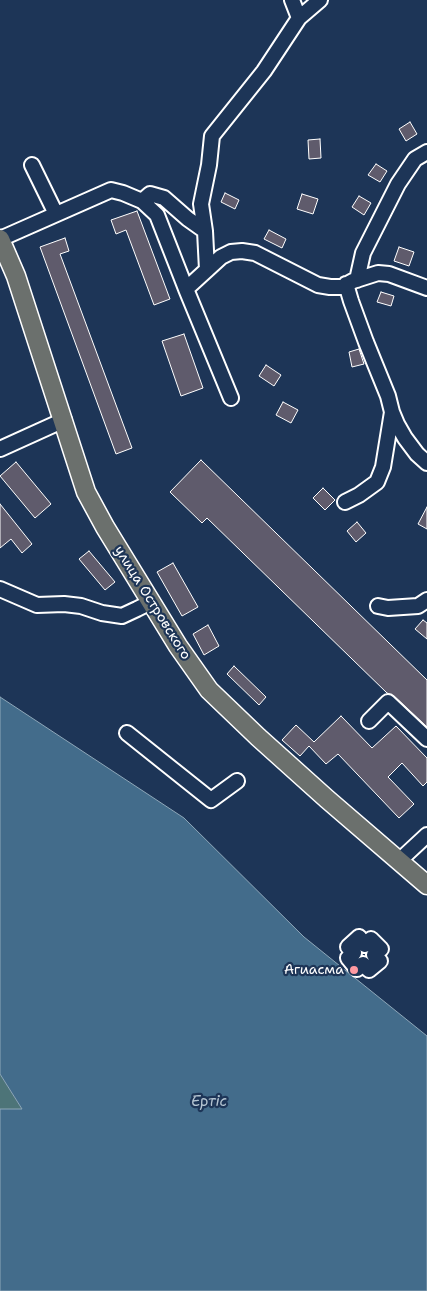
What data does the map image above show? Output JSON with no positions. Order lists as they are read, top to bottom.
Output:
{
  "streets": {
    "main road": ["улица Островского"]
  },
  "water": ["Ертіс"],
  "places": ["Агиасма"]
}
